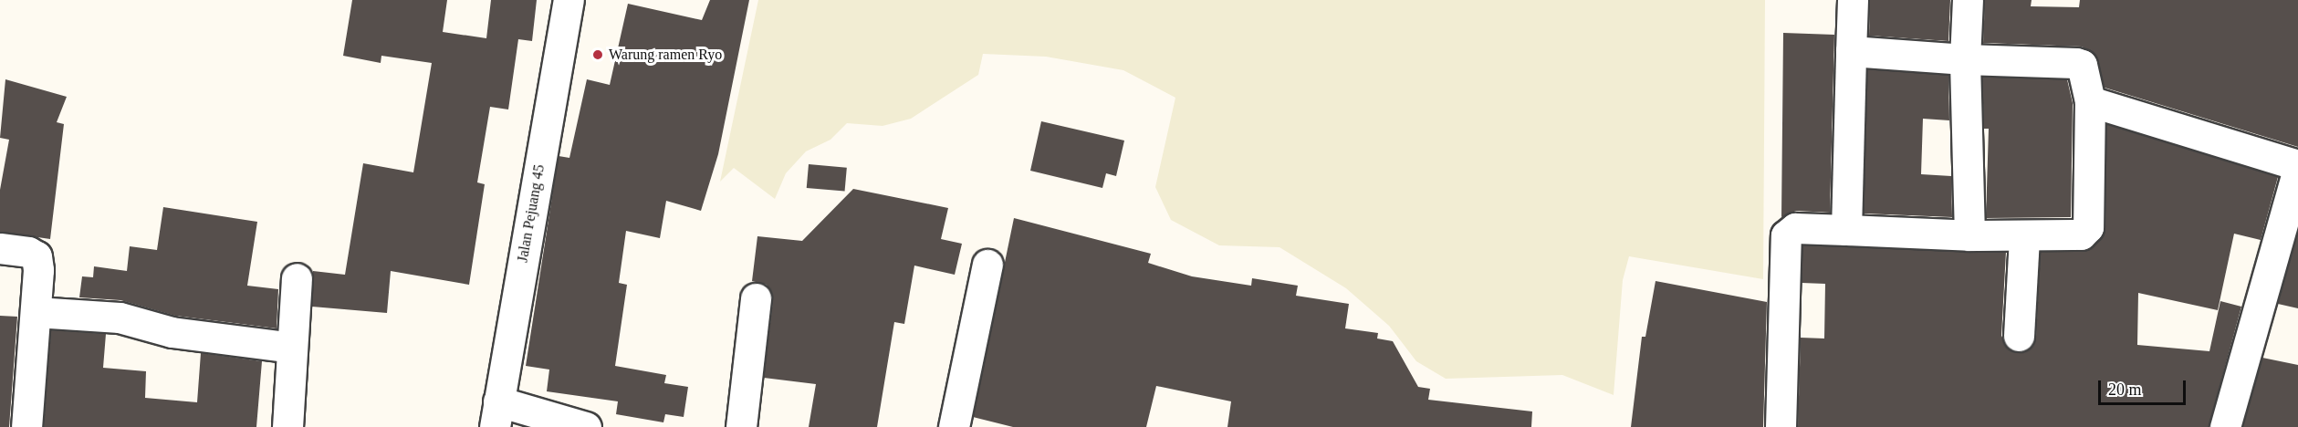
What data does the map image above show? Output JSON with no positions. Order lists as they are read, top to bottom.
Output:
{
  "streets": {
    "street": ["Jalan Pejuang 45"]
  },
  "places": ["Warung ramen Ryo"],
  "scale_bar": "20 m"
}
